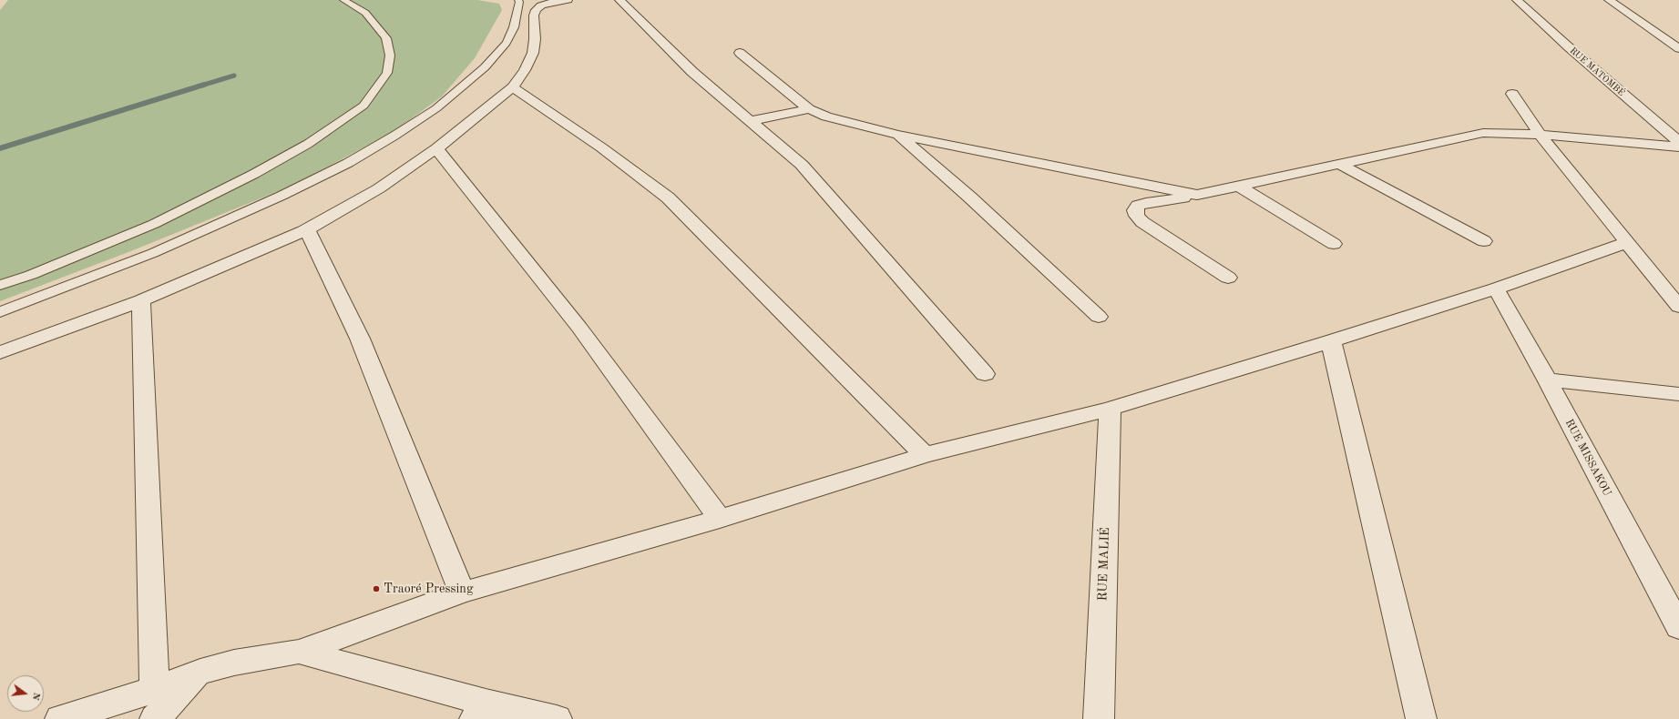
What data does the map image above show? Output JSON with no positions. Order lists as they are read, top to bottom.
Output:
{
  "streets": {
    "street": ["RUE MATOMBÉ", "RUE MISSAKOU", "RUE MALIÉ"]
  },
  "places": ["Traoré Pressing"],
  "north": "right"
}
